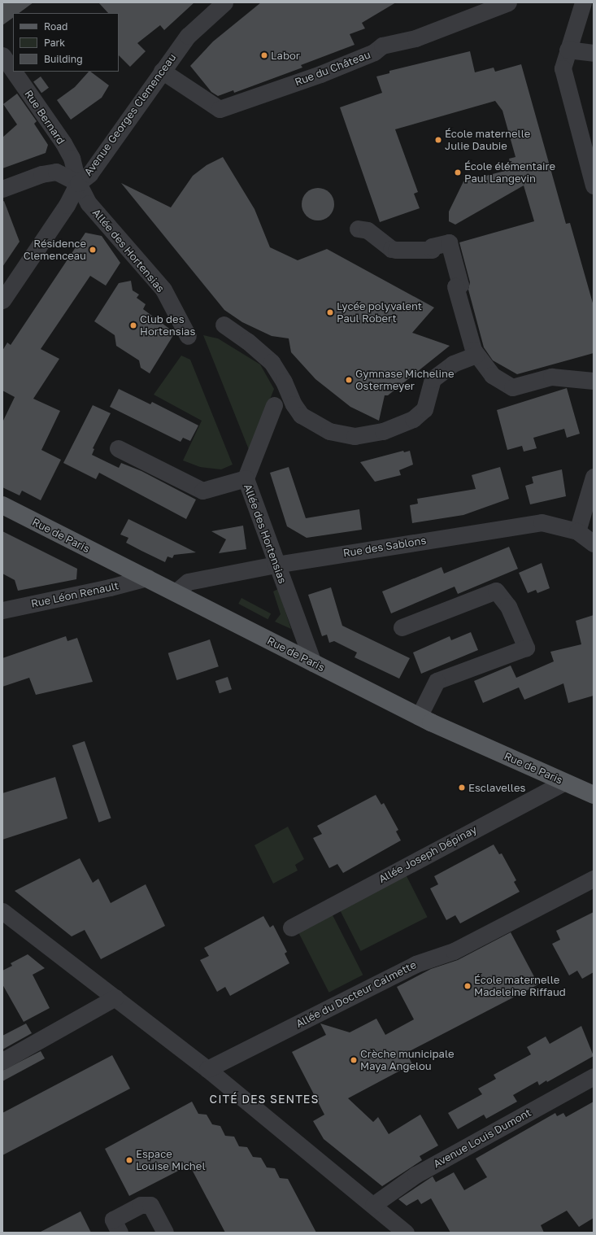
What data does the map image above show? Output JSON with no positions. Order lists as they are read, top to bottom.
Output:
{
  "streets": {
    "main road": ["Rue de Paris"],
    "street": [
      "Rue du Château",
      "Avenue Georges Clemenceau",
      "Rue Bernard",
      "Allée des Hortensias",
      "Rue des Sablons",
      "Rue Léon Renault",
      "Allée Joseph Dépinay",
      "Allée du Docteur Calmette",
      "Avenue Louis Dumont"
    ]
  },
  "crossings": [
    ["Rue du Château", "Avenue Georges Clemenceau"],
    ["Avenue Georges Clemenceau", "Rue Bernard"],
    ["Avenue Georges Clemenceau", "Allée des Hortensias"],
    ["Rue Bernard", "Allée des Hortensias"],
    ["Allée des Hortensias", "Rue de Paris"],
    ["Allée des Hortensias", "Rue des Sablons"],
    ["Rue de Paris", "Rue des Sablons"],
    ["Rue de Paris", "Rue Léon Renault"],
    ["Rue de Paris", "Allée Joseph Dépinay"]
  ],
  "districts": ["CITÉ DES SENTES"],
  "places": [
    "Labor",
    "École maternelle Julie Daubie",
    "École élémentaire Paul Langevin",
    "Résidence Clemenceau",
    "Lycée polyvalent Paul Robert",
    "Club des Hortensias",
    "Gymnase Micheline Ostermeyer",
    "Esclavelles",
    "École maternelle Madeleine Riffaud",
    "Crèche municipale Maya Angelou",
    "Espace Louise Michel"
  ],
  "legend": ["Road", "Park", "Building"]
}
